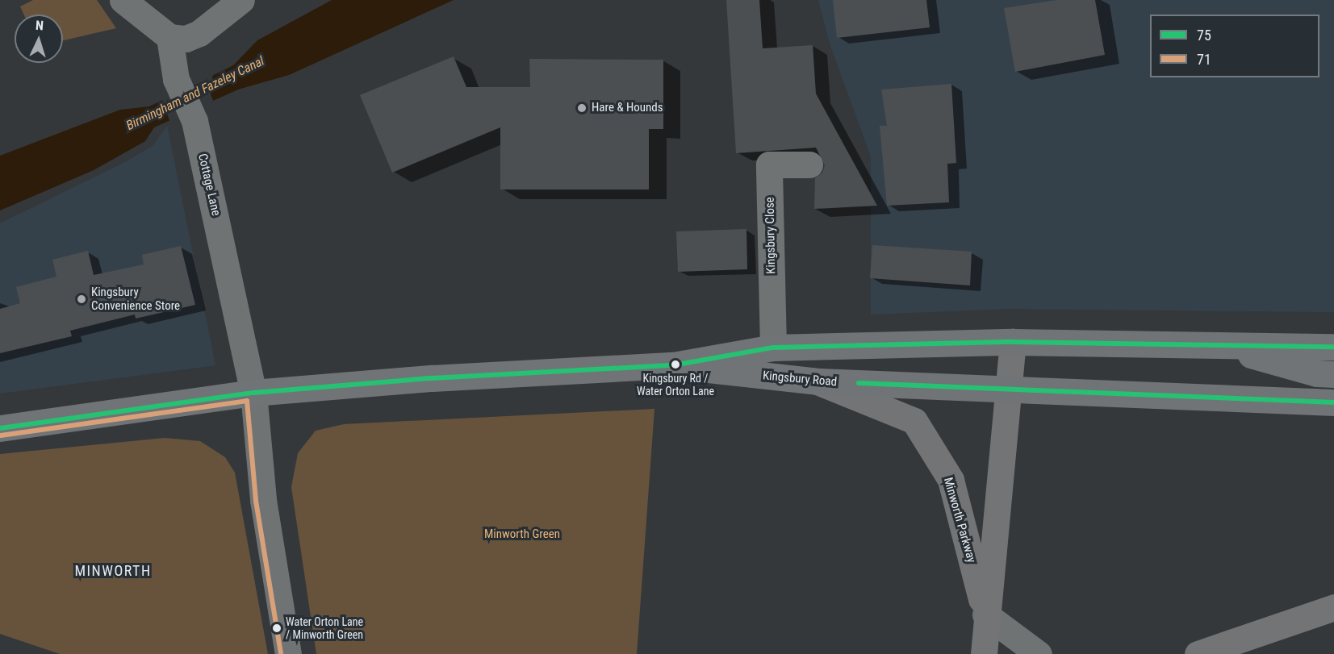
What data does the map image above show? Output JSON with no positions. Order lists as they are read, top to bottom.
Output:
{
  "streets": {
    "main road": ["Kingsbury Road"],
    "street": ["Cottage Lane", "Kingsbury Close", "Minworth Parkway"]
  },
  "crossings": [
    ["Cottage Lane", "Kingsbury Road"],
    ["Kingsbury Close", "Kingsbury Road"],
    ["Kingsbury Road", "Minworth Parkway"]
  ],
  "districts": ["MINWORTH"],
  "water": ["Birmingham and Fazeley Canal"],
  "parks": ["Minworth Green"],
  "places": [
    "Hare & Hounds",
    "Kingsbury Convenience Store",
    "Kingsbury Rd / Water Orton Lane",
    "Water Orton Lane / Minworth Green"
  ],
  "lines": ["transit line 75", "transit line 71"],
  "legend": ["75", "71"],
  "north": "top"
}
